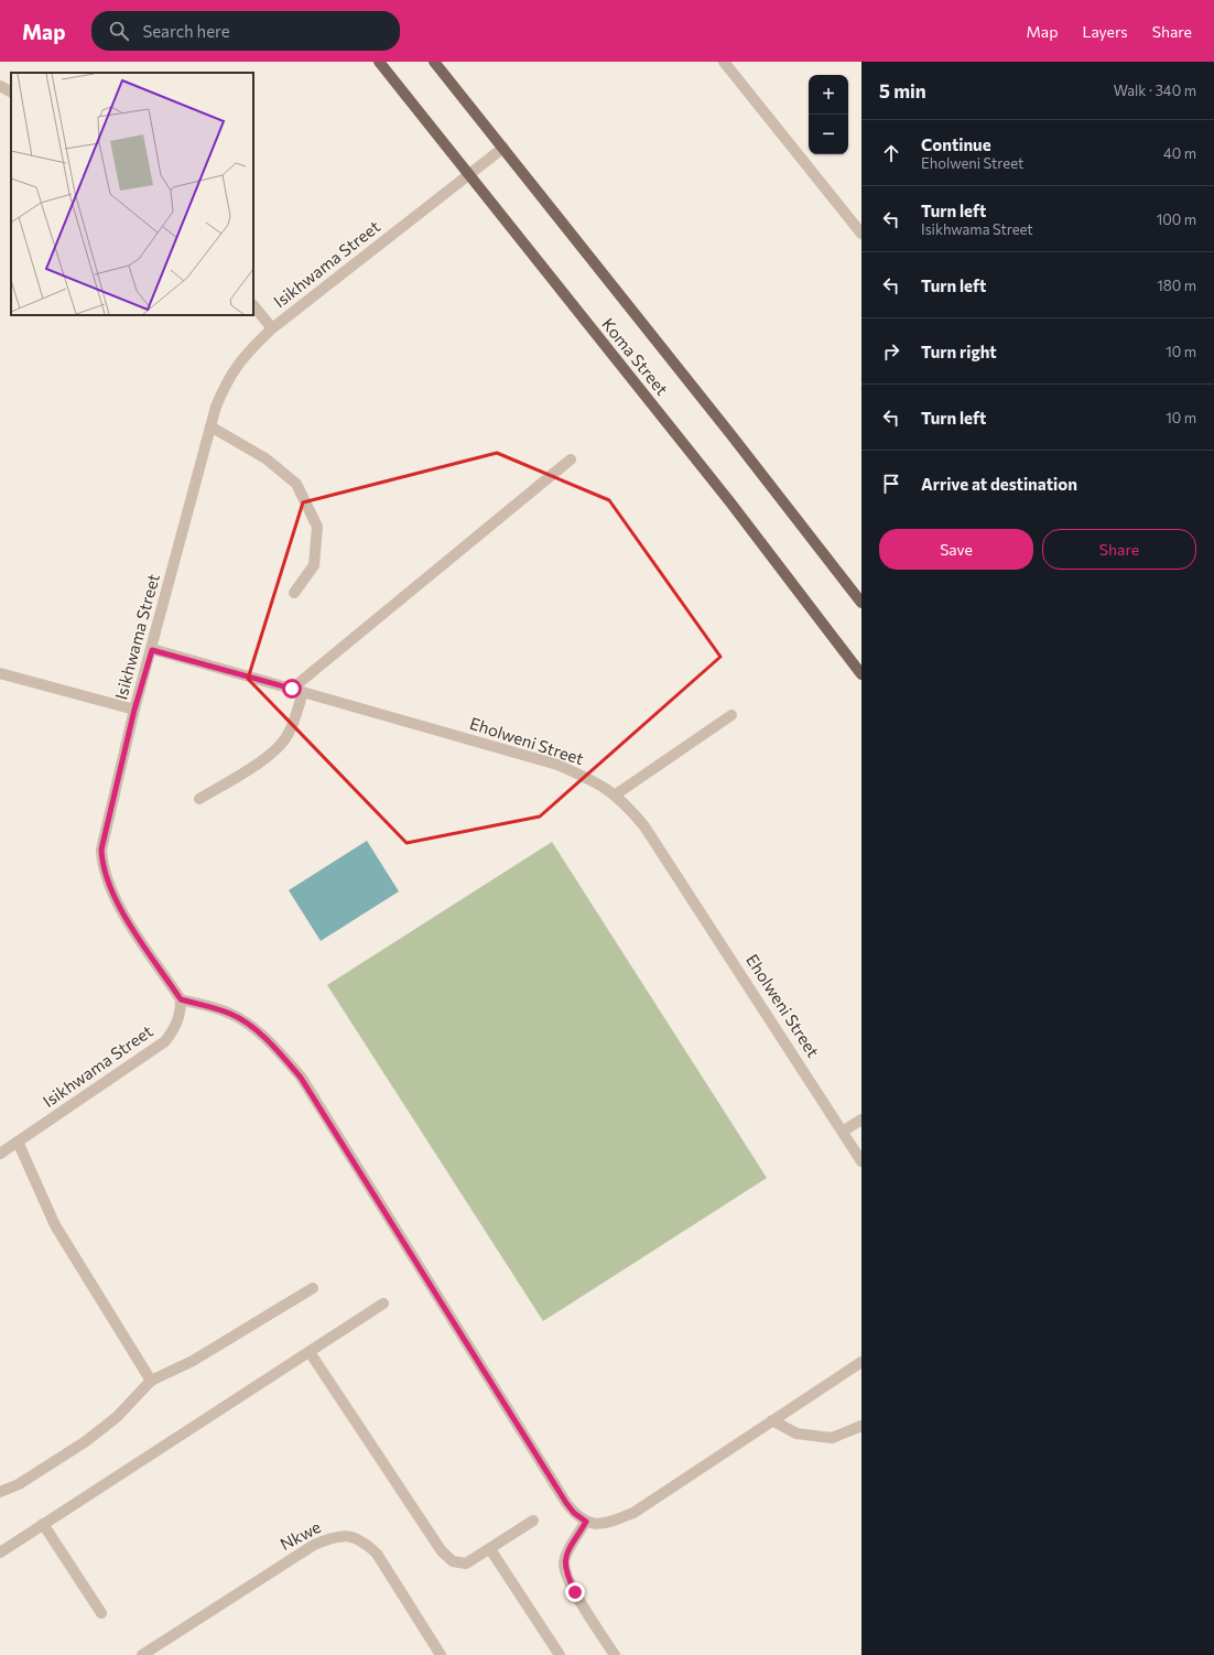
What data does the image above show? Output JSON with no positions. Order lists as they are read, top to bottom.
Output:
{
  "streets": {
    "main road": ["Koma Street"],
    "street": ["Isikhwama Street", "Eholweni Street", "Nkwe"]
  },
  "crossings": [
    ["Isikhwama Street", "Koma Street"],
    ["Isikhwama Street", "Eholweni Street"]
  ],
  "page": {
    "header": "Map",
    "search": "Search here",
    "nav": ["Map", "Layers", "Share"],
    "heading": ["5 min", "Walk · 340 m"],
    "map_buttons": ["+", "−"],
    "list": [
      ["Continue", "Eholweni Street", "40 m"],
      ["Turn left", "Isikhwama Street", "100 m"],
      ["Turn left", "180 m"],
      ["Turn right", "10 m"],
      ["Turn left", "10 m"],
      "Arrive at destination"
    ],
    "buttons": ["Save", "Share"]
  }
}
